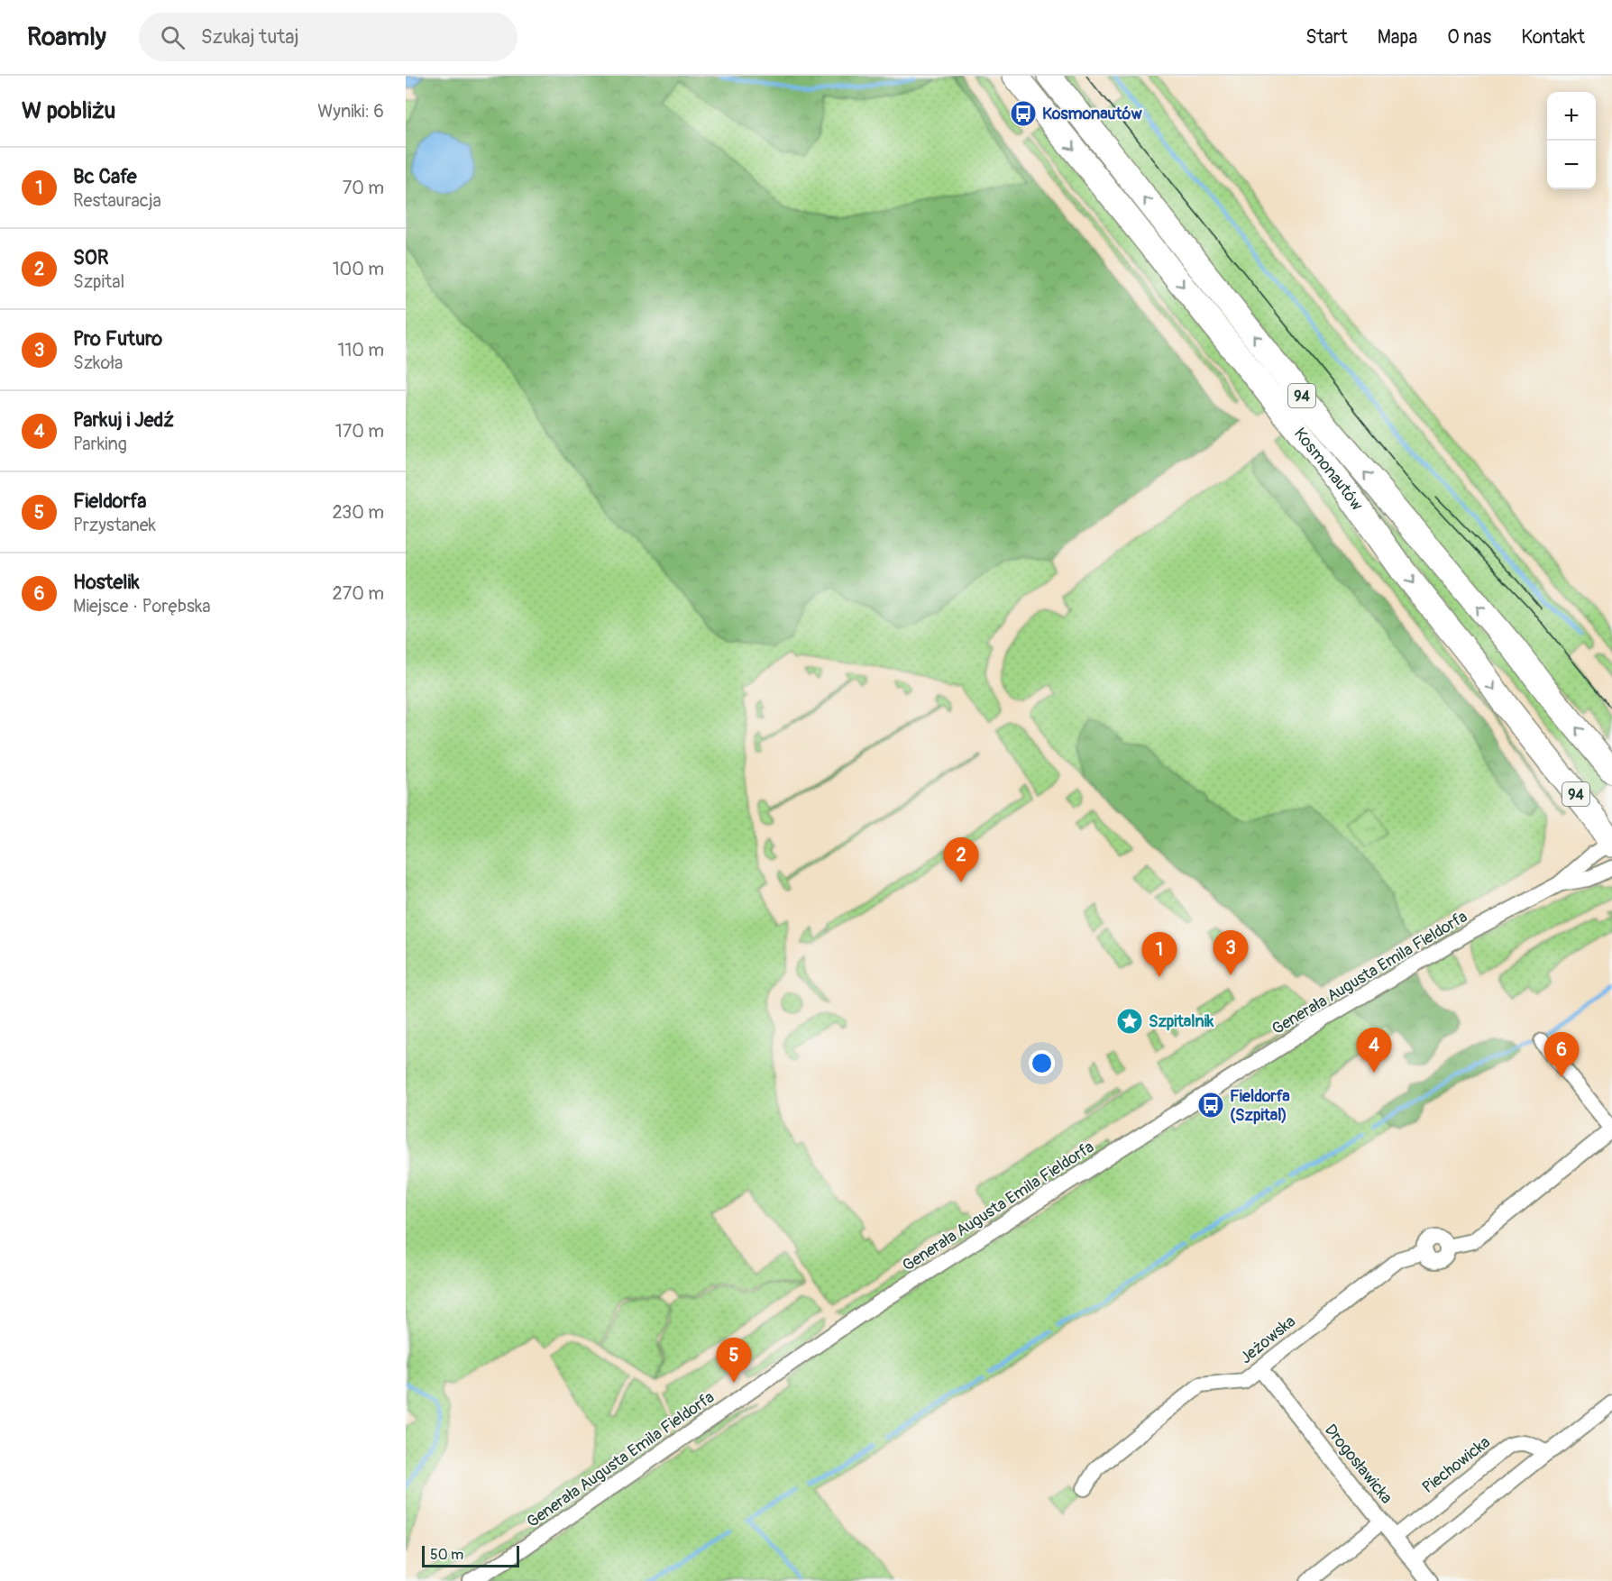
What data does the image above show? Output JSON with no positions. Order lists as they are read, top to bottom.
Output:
{
  "streets": {
    "main road": ["94", "Kosmonautów"],
    "street": [
      "Generała Augusta Emila Fieldorfa",
      "Jeżowska",
      "Drogosławicka",
      "Piechowicka"
    ]
  },
  "crossings": [
    ["Kosmonautów", "Generała Augusta Emila Fieldorfa"],
    ["Jeżowska", "Drogosławicka"],
    ["Drogosławicka", "Piechowicka"]
  ],
  "places": {
    "bus stop": ["Kosmonautów", "Fieldorfa (Szpital)"],
    "place": ["Szpitalnik"]
  },
  "scale_bar": "50 m",
  "page": {
    "header": "Roamly",
    "search": "Szukaj tutaj",
    "nav": [
      "Start",
      "Mapa",
      "O nas",
      "Kontakt"
    ],
    "heading": ["W pobliżu", "Wyniki: 6"],
    "map_buttons": ["+", "−"],
    "list": [
      {
        "mark": "1",
        "name": "Bc Cafe",
        "note": "Restauracja",
        "value": "70 m"
      },
      {
        "mark": "2",
        "name": "SOR",
        "note": "Szpital",
        "value": "100 m"
      },
      {
        "mark": "3",
        "name": "Pro Futuro",
        "note": "Szkoła",
        "value": "110 m"
      },
      {
        "mark": "4",
        "name": "Parkuj i Jedź",
        "note": "Parking",
        "value": "170 m"
      },
      {
        "mark": "5",
        "name": "Fieldorfa",
        "note": "Przystanek",
        "value": "230 m"
      },
      {
        "mark": "6",
        "name": "Hostelik",
        "note": "Miejsce · Porębska",
        "value": "270 m"
      }
    ],
    "pins": [
      "2",
      "3",
      "1",
      "4",
      "6",
      "5"
    ],
    "scale": "50 m"
  }
}
